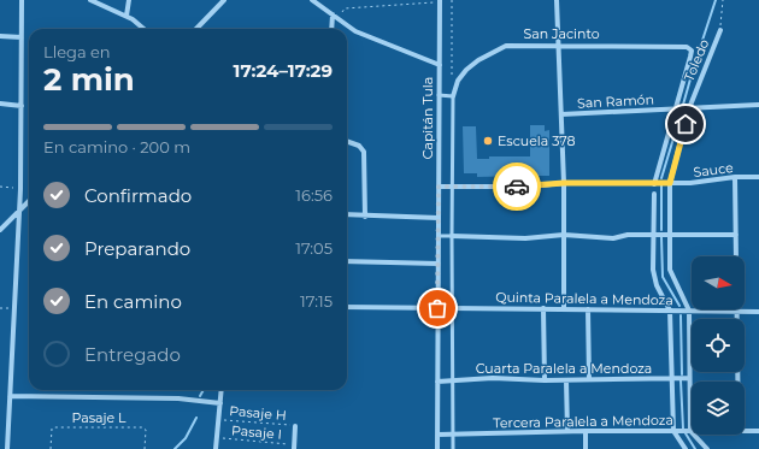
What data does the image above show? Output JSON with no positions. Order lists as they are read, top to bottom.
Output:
{
  "streets": {
    "street": [
      "San Jacinto",
      "Toledo",
      "San Ramón",
      "Capitán Tula",
      "Sauce",
      "Quinta Paralela a Mendoza",
      "Cuarta Paralela a Mendoza",
      "Tercera Paralela a Mendoza"
    ],
    "path": ["Pasaje H", "Pasaje L", "Pasaje I"]
  },
  "crossings": [
    ["San Jacinto", "San Ramón"],
    ["Toledo", "San Ramón"],
    ["Toledo", "Sauce"],
    ["Toledo", "Quinta Paralela a Mendoza"],
    ["Capitán Tula", "Sauce"],
    ["Capitán Tula", "Quinta Paralela a Mendoza"],
    ["Capitán Tula", "Cuarta Paralela a Mendoza"],
    ["Capitán Tula", "Tercera Paralela a Mendoza"]
  ],
  "places": ["Escuela 378"],
  "north": "right",
  "page": {
    "heading": ["2 min", "Llega en", "17:24–17:29"],
    "bar": "En camino · 200 m",
    "list": [
      ["Confirmado", "16:56"],
      ["Preparando", "17:05"],
      ["En camino", "17:15"],
      "Entregado"
    ]
  }
}
